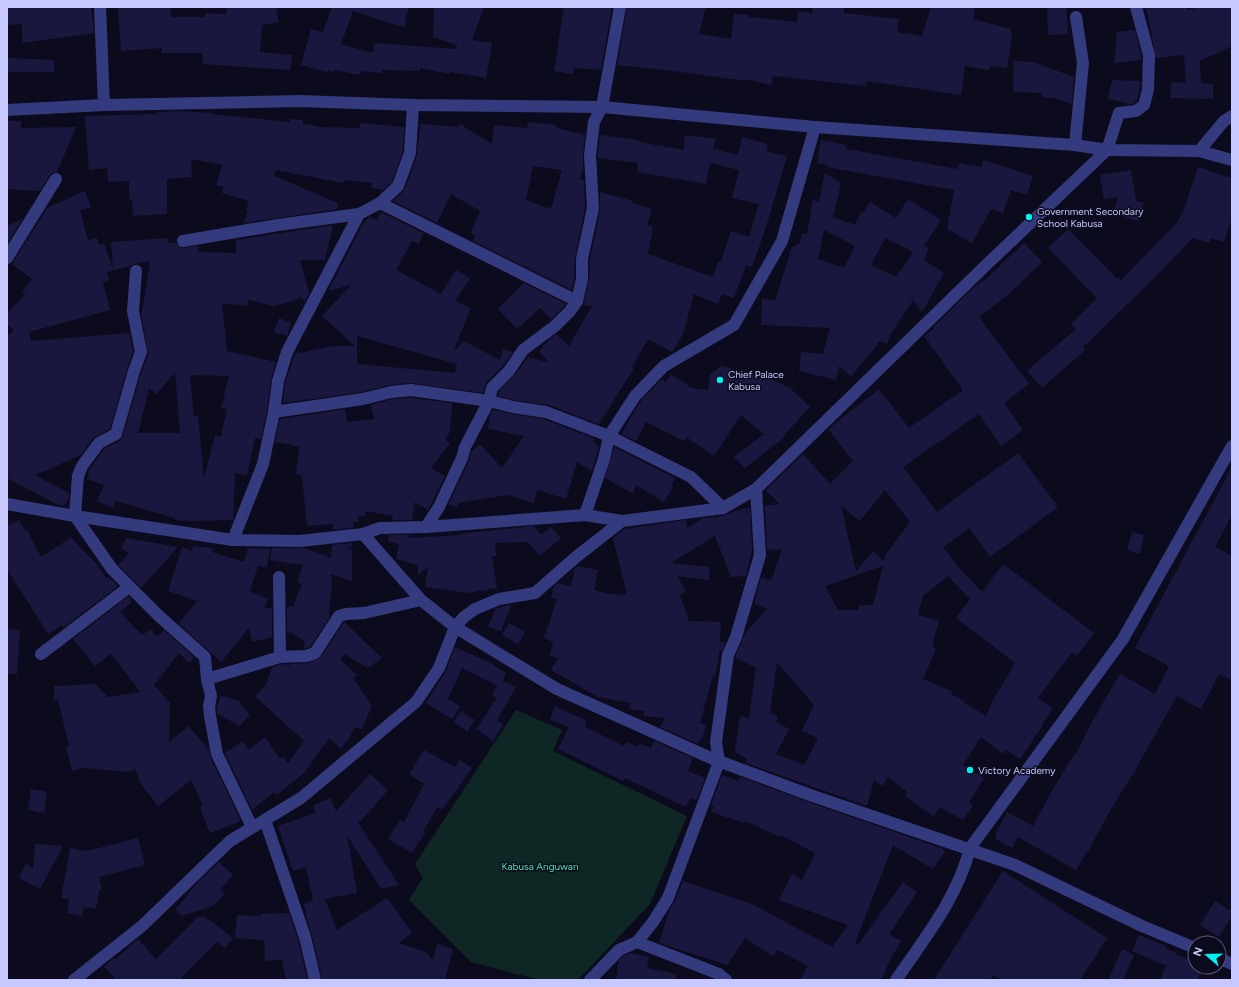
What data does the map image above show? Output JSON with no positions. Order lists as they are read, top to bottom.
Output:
{
  "parks": ["Kabusa Anguwan"],
  "places": ["Government Secondary School Kabusa", "Chief Palace Kabusa", "Victory Academy"],
  "north": "left"
}
